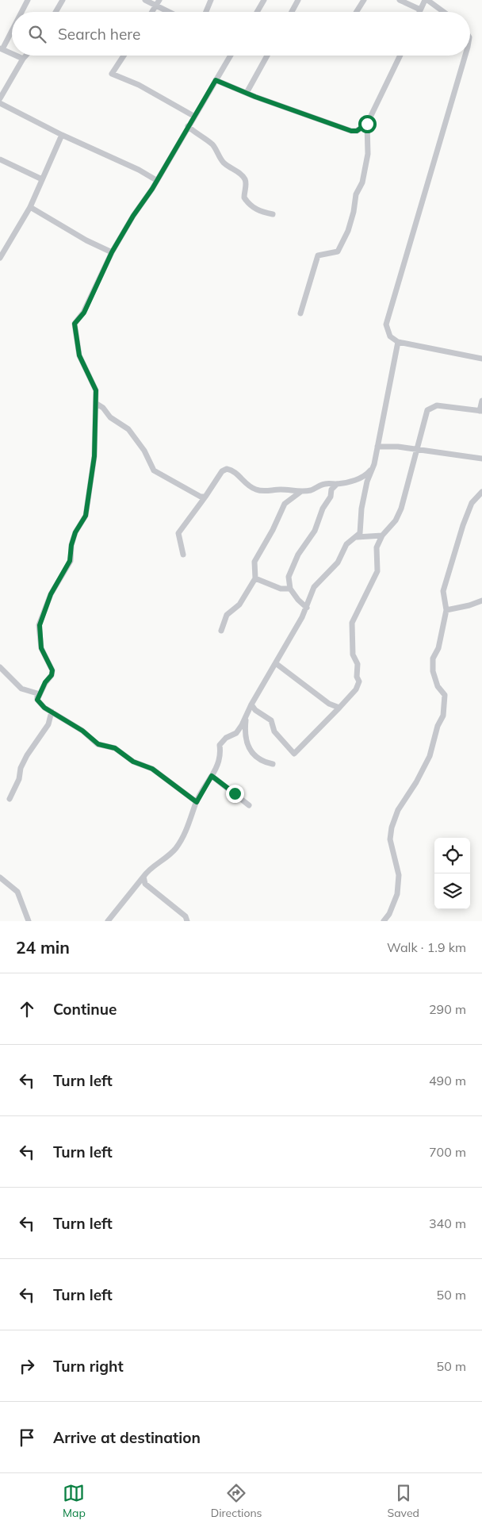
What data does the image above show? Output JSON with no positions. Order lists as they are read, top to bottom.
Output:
{
  "page": {
    "search": "Search here",
    "heading": ["24 min", "Walk · 1.9 km"],
    "list": [
      ["Continue", "290 m"],
      ["Turn left", "490 m"],
      ["Turn left", "700 m"],
      ["Turn left", "340 m"],
      ["Turn left", "50 m"],
      ["Turn right", "50 m"],
      "Arrive at destination"
    ],
    "nav": ["Map", "Directions", "Saved"]
  }
}
